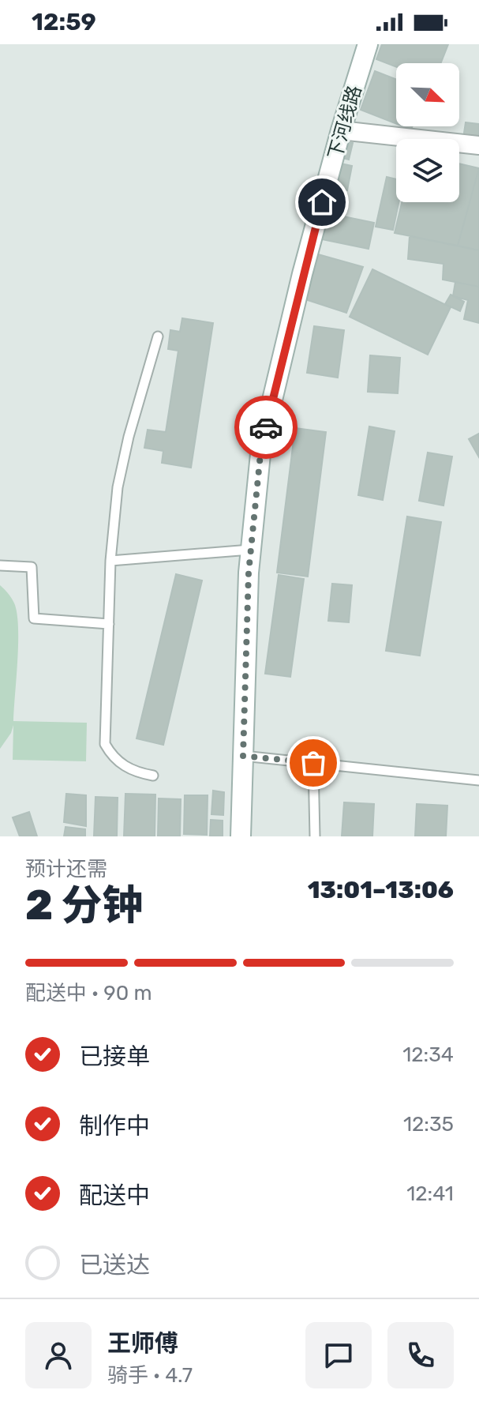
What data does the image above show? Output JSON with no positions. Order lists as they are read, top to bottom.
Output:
{
  "streets": {
    "street": ["下河线路"]
  },
  "north": "bottom right",
  "page": {
    "status": "12:59",
    "heading": ["2 分钟", "预计还需", "13:01–13:06"],
    "panel": ["王师傅", "骑手 · 4.7"],
    "bar": "配送中 · 90 m",
    "list": [
      ["已接单", "12:34"],
      ["制作中", "12:35"],
      ["配送中", "12:41"],
      "已送达"
    ]
  }
}
